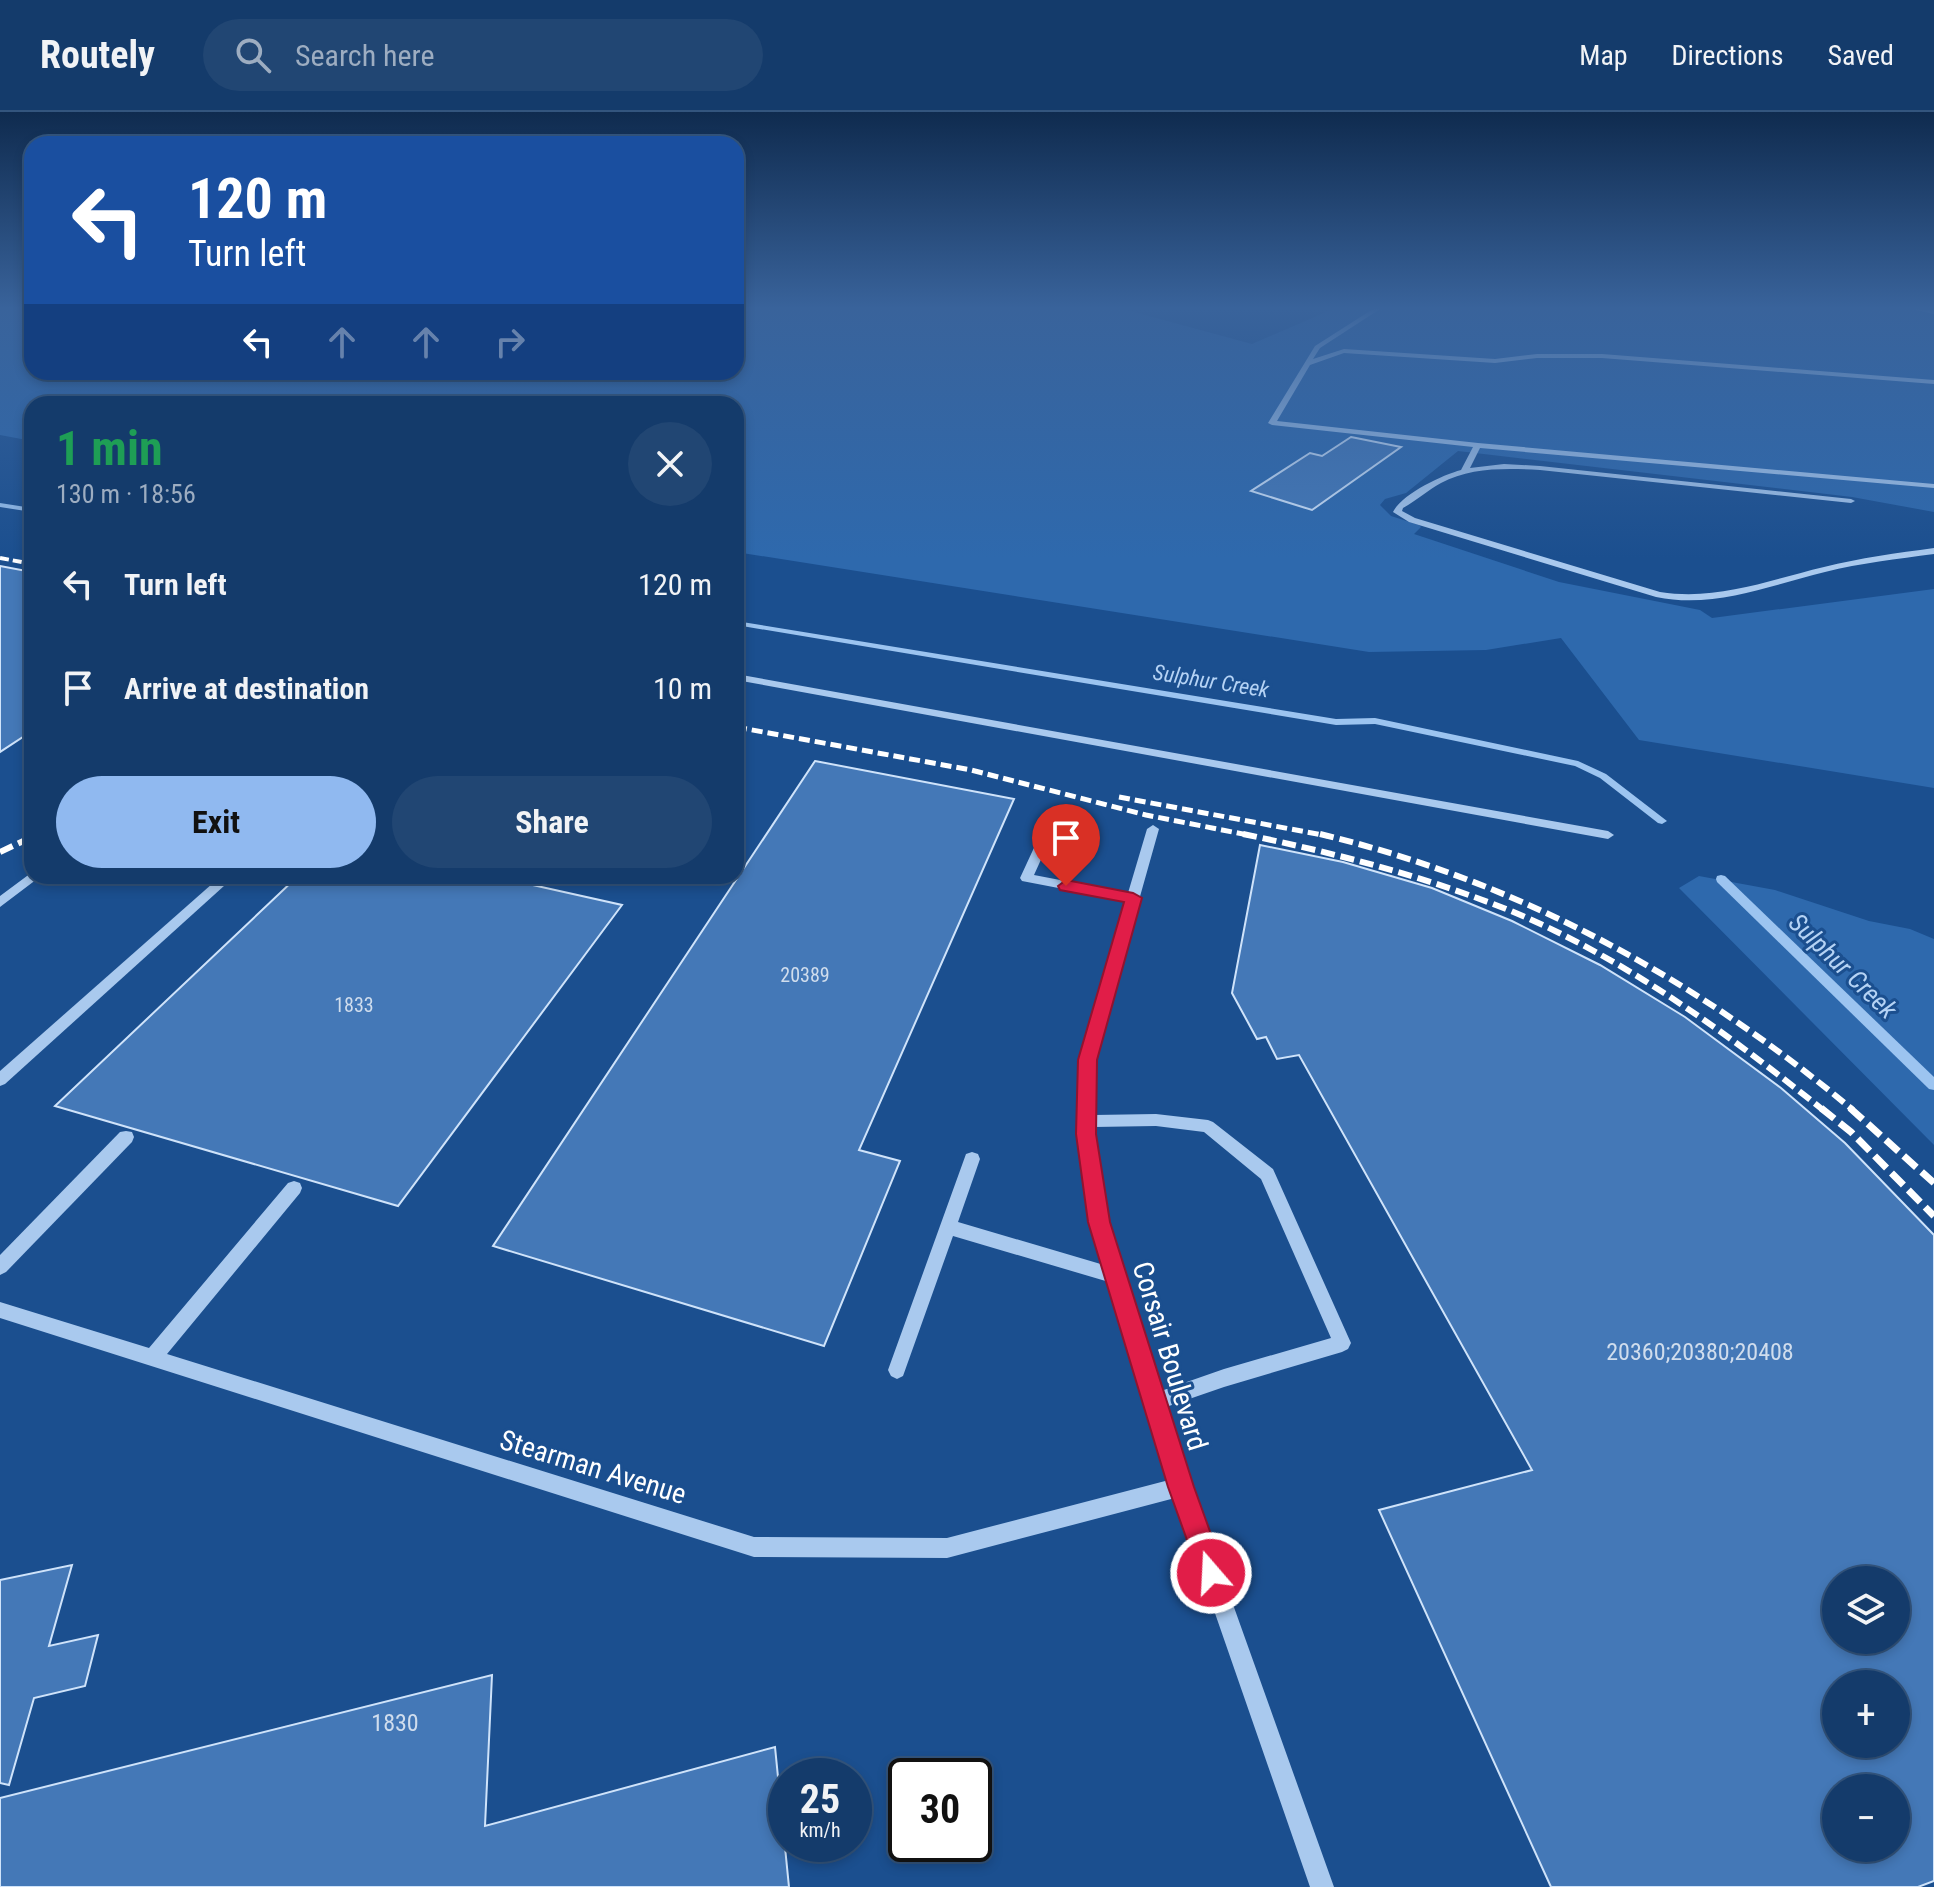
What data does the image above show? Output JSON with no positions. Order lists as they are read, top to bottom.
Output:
{
  "streets": {
    "street": ["Corsair Boulevard", "Stearman Avenue"]
  },
  "crossings": [
    ["Corsair Boulevard", "Stearman Avenue"]
  ],
  "water": ["Sulphur Creek"],
  "house_numbers": [
    "20389",
    "1833",
    "20360;20380;20408",
    "1830"
  ],
  "page": {
    "header": "Routely",
    "search": "Search here",
    "nav": ["Map", "Directions", "Saved"],
    "turn": ["120 m", "Turn left"],
    "heading": ["1 min", "130 m · 18:56"],
    "list": [
      {
        "name": "Turn left",
        "value": "120 m"
      },
      {
        "name": "Arrive at destination",
        "value": "10 m"
      }
    ],
    "buttons": ["Exit", "Share"],
    "map_buttons": ["+", "−"],
    "speed": "25 km/h",
    "limit": "30"
  }
}
